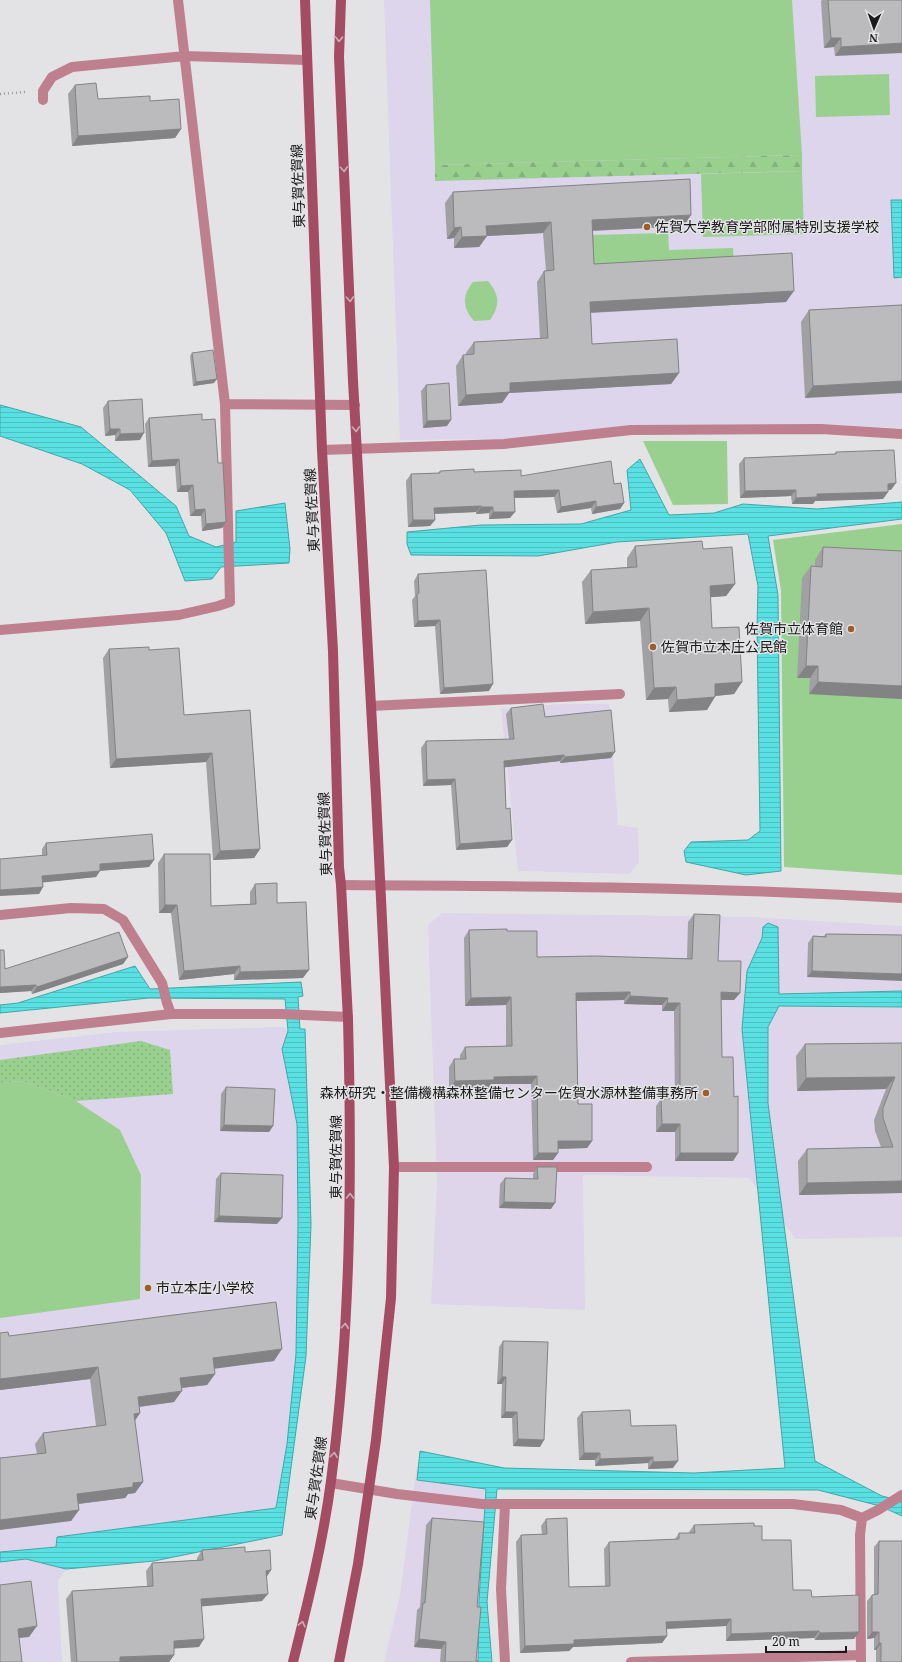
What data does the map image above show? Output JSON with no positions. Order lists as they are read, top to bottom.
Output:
{
  "streets": {
    "main road": ["東与賀佐賀線"]
  },
  "places": [
    "佐賀大学教育学部附属特別支援学校",
    "佐賀市立体育館",
    "佐賀市立本庄公民館",
    "森林研究・整備機構森林整備センター佐賀水源林整備事務所",
    "市立本庄小学校"
  ],
  "scale_bar": "20 m",
  "north": "bottom"
}
